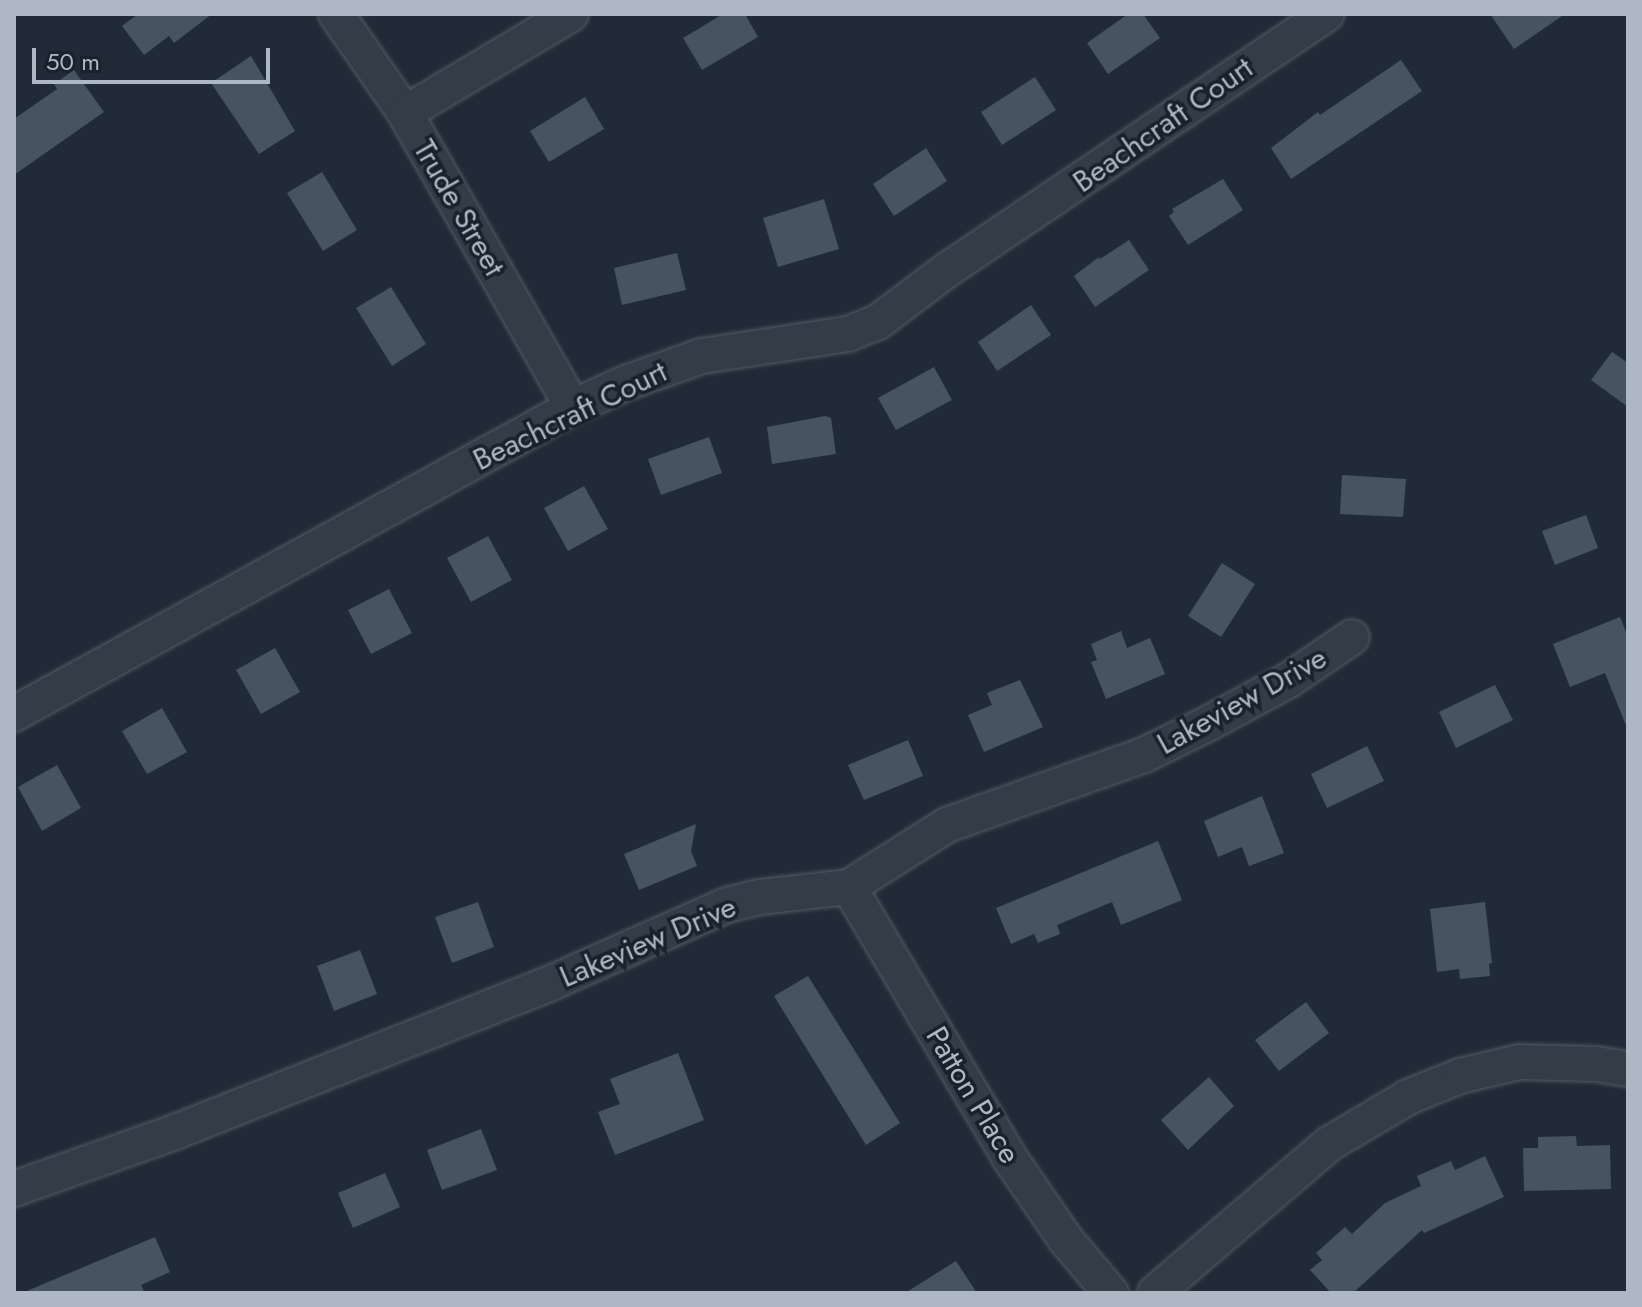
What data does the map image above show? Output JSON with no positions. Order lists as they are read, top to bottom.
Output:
{
  "streets": {
    "street": [
      "Beachcraft Court",
      "Trude Street",
      "Lakeview Drive",
      "Patton Place"
    ]
  },
  "crossings": [
    ["Beachcraft Court", "Trude Street"],
    ["Lakeview Drive", "Patton Place"]
  ],
  "scale_bar": "50 m"
}
